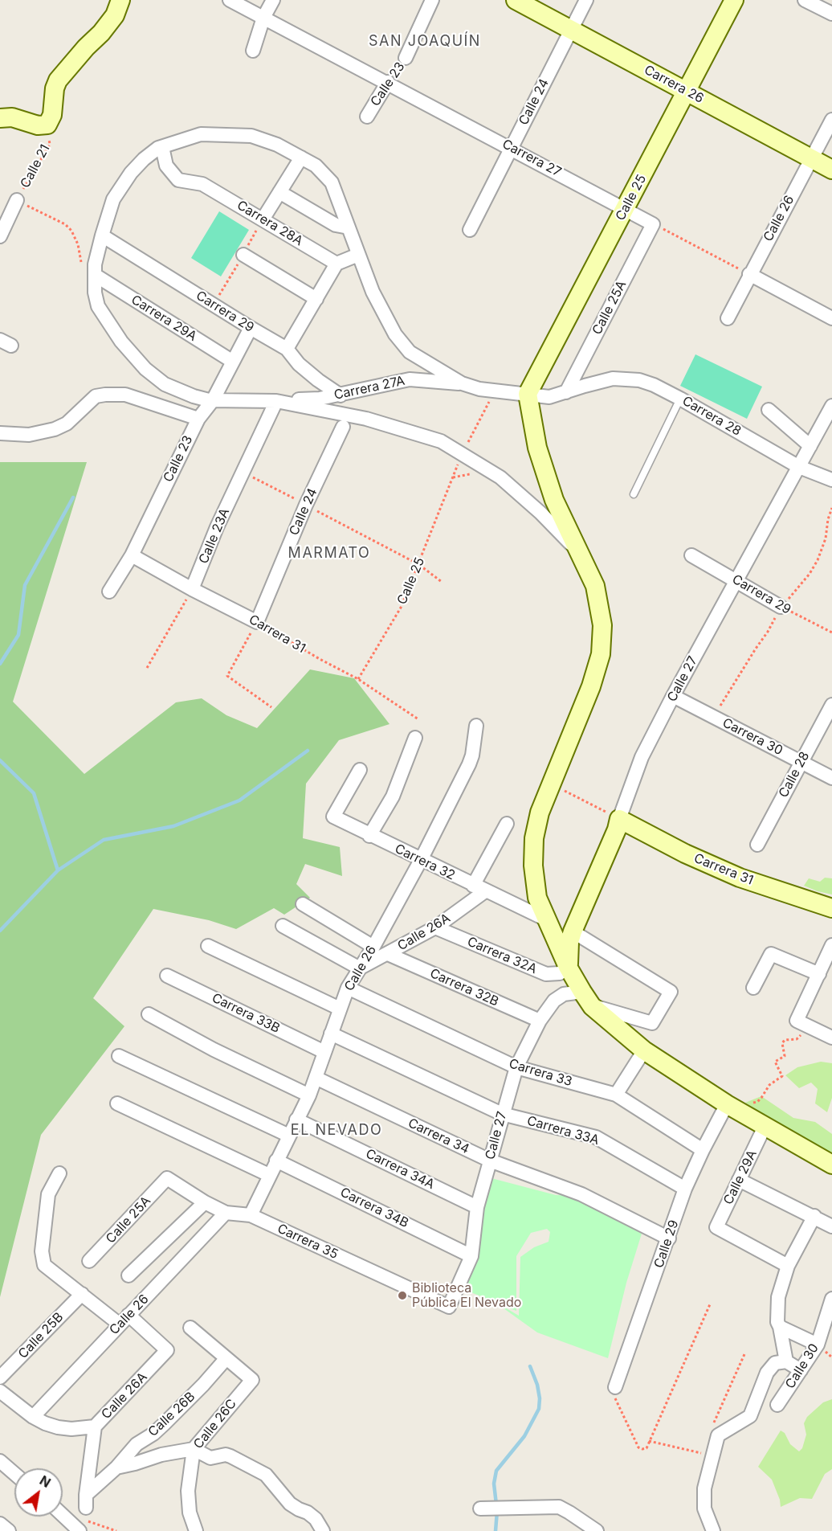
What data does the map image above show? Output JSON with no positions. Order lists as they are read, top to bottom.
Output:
{
  "streets": {
    "main road": [
      "Carrera 26",
      "Calle 21",
      "Calle 25",
      "Carrera 31",
      "Calle 27"
    ],
    "street": [
      "Calle 23",
      "Calle 24",
      "Carrera 27",
      "Calle 26",
      "Carrera 28A",
      "Calle 25A",
      "Carrera 29",
      "Carrera 29A",
      "Carrera 27A",
      "Carrera 28",
      "Calle 23A",
      "Carrera 30",
      "Calle 28",
      "Carrera 32",
      "Calle 26A",
      "Carrera 32A",
      "Carrera 32B",
      "Carrera 33B",
      "Carrera 33",
      "Carrera 33A",
      "Carrera 34",
      "Carrera 34A",
      "Calle 29A",
      "Carrera 34B",
      "Carrera 35",
      "Calle 29",
      "Calle 25B",
      "Calle 30",
      "Calle 26B",
      "Calle 26C"
    ]
  },
  "crossings": [
    ["Calle 23", "Carrera 27"],
    ["Calle 23", "Carrera 29"],
    ["Calle 23", "Carrera 29A"],
    ["Calle 23", "Carrera 31"],
    ["Carrera 26", "Calle 24"],
    ["Carrera 26", "Calle 25"],
    ["Carrera 26", "Calle 26"],
    ["Calle 24", "Carrera 27"],
    ["Calle 24", "Carrera 31"],
    ["Carrera 27", "Calle 25"],
    ["Carrera 27", "Calle 25A"],
    ["Calle 25", "Carrera 28"],
    ["Calle 25", "Carrera 31"],
    ["Calle 26", "Carrera 32"],
    ["Calle 26", "Calle 26A"],
    ["Calle 26", "Carrera 33B"],
    ["Calle 26", "Carrera 33"],
    ["Calle 26", "Carrera 33A"],
    ["Calle 26", "Carrera 34"],
    ["Calle 26", "Carrera 34A"],
    ["Calle 26", "Carrera 34B"],
    ["Calle 26", "Carrera 35"],
    ["Calle 25A", "Carrera 28"],
    ["Calle 25A", "Carrera 35"],
    ["Carrera 29", "Carrera 27A"],
    ["Carrera 29", "Calle 27"],
    ["Carrera 27A", "Carrera 28"],
    ["Carrera 27A", "Calle 23A"],
    ["Carrera 28", "Calle 27"],
    ["Calle 23A", "Carrera 31"],
    ["Carrera 31", "Calle 27"],
    ["Calle 27", "Carrera 30"],
    ["Calle 27", "Carrera 32A"],
    ["Calle 27", "Carrera 32B"],
    ["Calle 27", "Carrera 33"],
    ["Calle 27", "Carrera 33A"],
    ["Calle 27", "Carrera 34"],
    ["Calle 27", "Carrera 34A"],
    ["Calle 27", "Carrera 34B"],
    ["Calle 27", "Carrera 35"],
    ["Carrera 30", "Calle 28"],
    ["Carrera 32", "Calle 26A"],
    ["Calle 26A", "Carrera 32A"],
    ["Calle 26A", "Carrera 32B"],
    ["Calle 26A", "Calle 26B"],
    ["Carrera 33", "Calle 29"],
    ["Carrera 33A", "Calle 29"],
    ["Carrera 34", "Calle 29"],
    ["Calle 26B", "Calle 26C"]
  ],
  "districts": ["SAN JOAQUÍN", "MARMATO", "EL NEVADO"],
  "places": ["Biblioteca Pública El Nevado"],
  "north": "top right"
}
